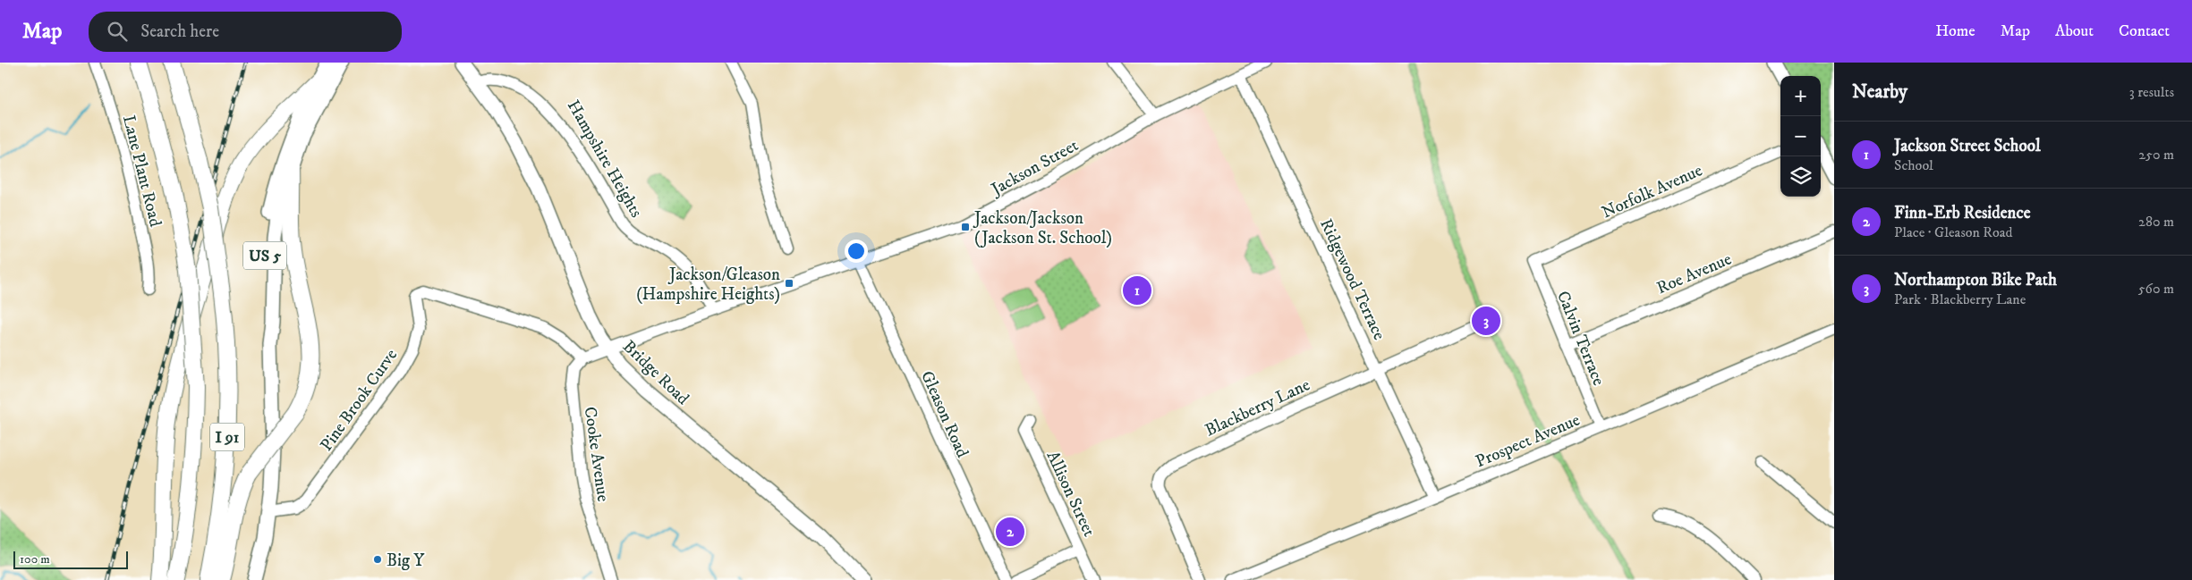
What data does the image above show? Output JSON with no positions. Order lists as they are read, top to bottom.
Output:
{
  "streets": {
    "highway": ["I 91"],
    "main road": ["US 5", "Bridge Road"],
    "street": [
      "Hampshire Heights",
      "Jackson Street",
      "Lane Plant Road",
      "Norfolk Avenue",
      "Roe Avenue",
      "Ridgewood Terrace",
      "Calvin Terrace",
      "Pine Brook Curve",
      "Blackberry Lane",
      "Gleason Road",
      "Prospect Avenue",
      "Cooke Avenue",
      "Allison Street"
    ]
  },
  "crossings": [
    ["Hampshire Heights", "Jackson Street"],
    ["Jackson Street", "Ridgewood Terrace"],
    ["Jackson Street", "Bridge Road"],
    ["Jackson Street", "Gleason Road"],
    ["Norfolk Avenue", "Calvin Terrace"],
    ["US 5", "Pine Brook Curve"],
    ["Roe Avenue", "Calvin Terrace"],
    ["Ridgewood Terrace", "Blackberry Lane"],
    ["Ridgewood Terrace", "Prospect Avenue"],
    ["Calvin Terrace", "Prospect Avenue"],
    ["Pine Brook Curve", "Cooke Avenue"]
  ],
  "places": {
    "transit": ["Jackson/Jackson (Jackson St. School)", "Jackson/Gleason (Hampshire Heights)"],
    "other": ["Big Y"]
  },
  "scale_bar": "100 m",
  "page": {
    "header": "Map",
    "search": "Search here",
    "nav": [
      "Home",
      "Map",
      "About",
      "Contact"
    ],
    "heading": ["Nearby", "3 results"],
    "map_buttons": ["+", "−"],
    "list": [
      {
        "mark": "1",
        "name": "Jackson Street School",
        "note": "School",
        "value": "250 m"
      },
      {
        "mark": "2",
        "name": "Finn-Erb Residence",
        "note": "Place · Gleason Road",
        "value": "280 m"
      },
      {
        "mark": "3",
        "name": "Northampton Bike Path",
        "note": "Park · Blackberry Lane",
        "value": "560 m"
      }
    ],
    "pins": ["1", "3", "2"],
    "scale": "100 m"
  }
}
